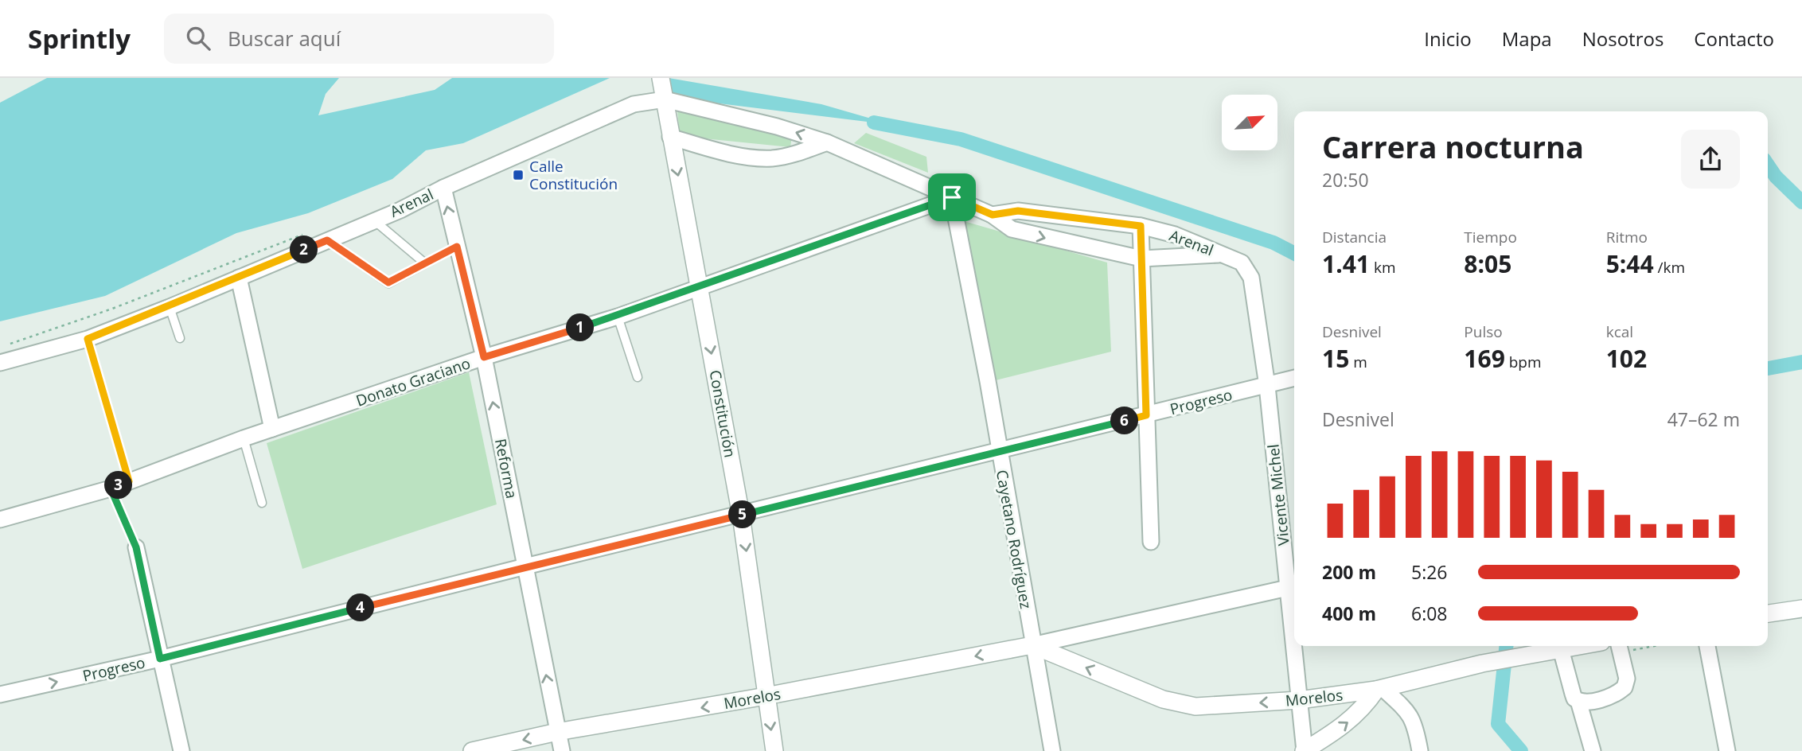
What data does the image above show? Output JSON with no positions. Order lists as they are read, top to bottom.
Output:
{
  "streets": {
    "street": [
      "Arenal",
      "Donato Graciano",
      "Progreso",
      "Constitución",
      "Reforma",
      "Vicente Michel",
      "Cayetano Rodríguez",
      "Morelos"
    ]
  },
  "crossings": [
    ["Arenal", "Donato Graciano"],
    ["Arenal", "Constitución"],
    ["Arenal", "Reforma"],
    ["Arenal", "Vicente Michel"],
    ["Arenal", "Cayetano Rodríguez"],
    ["Donato Graciano", "Constitución"],
    ["Donato Graciano", "Reforma"],
    ["Donato Graciano", "Cayetano Rodríguez"],
    ["Progreso", "Constitución"],
    ["Progreso", "Reforma"],
    ["Progreso", "Vicente Michel"],
    ["Progreso", "Cayetano Rodríguez"],
    ["Constitución", "Morelos"],
    ["Reforma", "Morelos"],
    ["Vicente Michel", "Morelos"],
    ["Cayetano Rodríguez", "Morelos"]
  ],
  "one_way": ["Constitución", "Reforma"],
  "places": {
    "transit": ["Calle Constitución"]
  },
  "north": "top right",
  "page": {
    "header": "Sprintly",
    "search": "Buscar aquí",
    "nav": [
      "Inicio",
      "Mapa",
      "Nosotros",
      "Contacto"
    ],
    "heading": ["Carrera nocturna", "20:50"],
    "stats": [
      ["Distancia", "1.41 km"],
      ["Tiempo", "8:05"],
      ["Ritmo", "5:44 /km"],
      ["Desnivel", "15 m"],
      ["Pulso", "169 bpm"],
      ["kcal", "102"]
    ],
    "pins": [
      "2",
      "1",
      "6",
      "3",
      "5",
      "4"
    ],
    "chart": ["Desnivel", "47–62 m"],
    "list": [
      {
        "name": "200 m",
        "note": "5:26"
      },
      {
        "name": "400 m",
        "note": "6:08"
      }
    ]
  }
}
